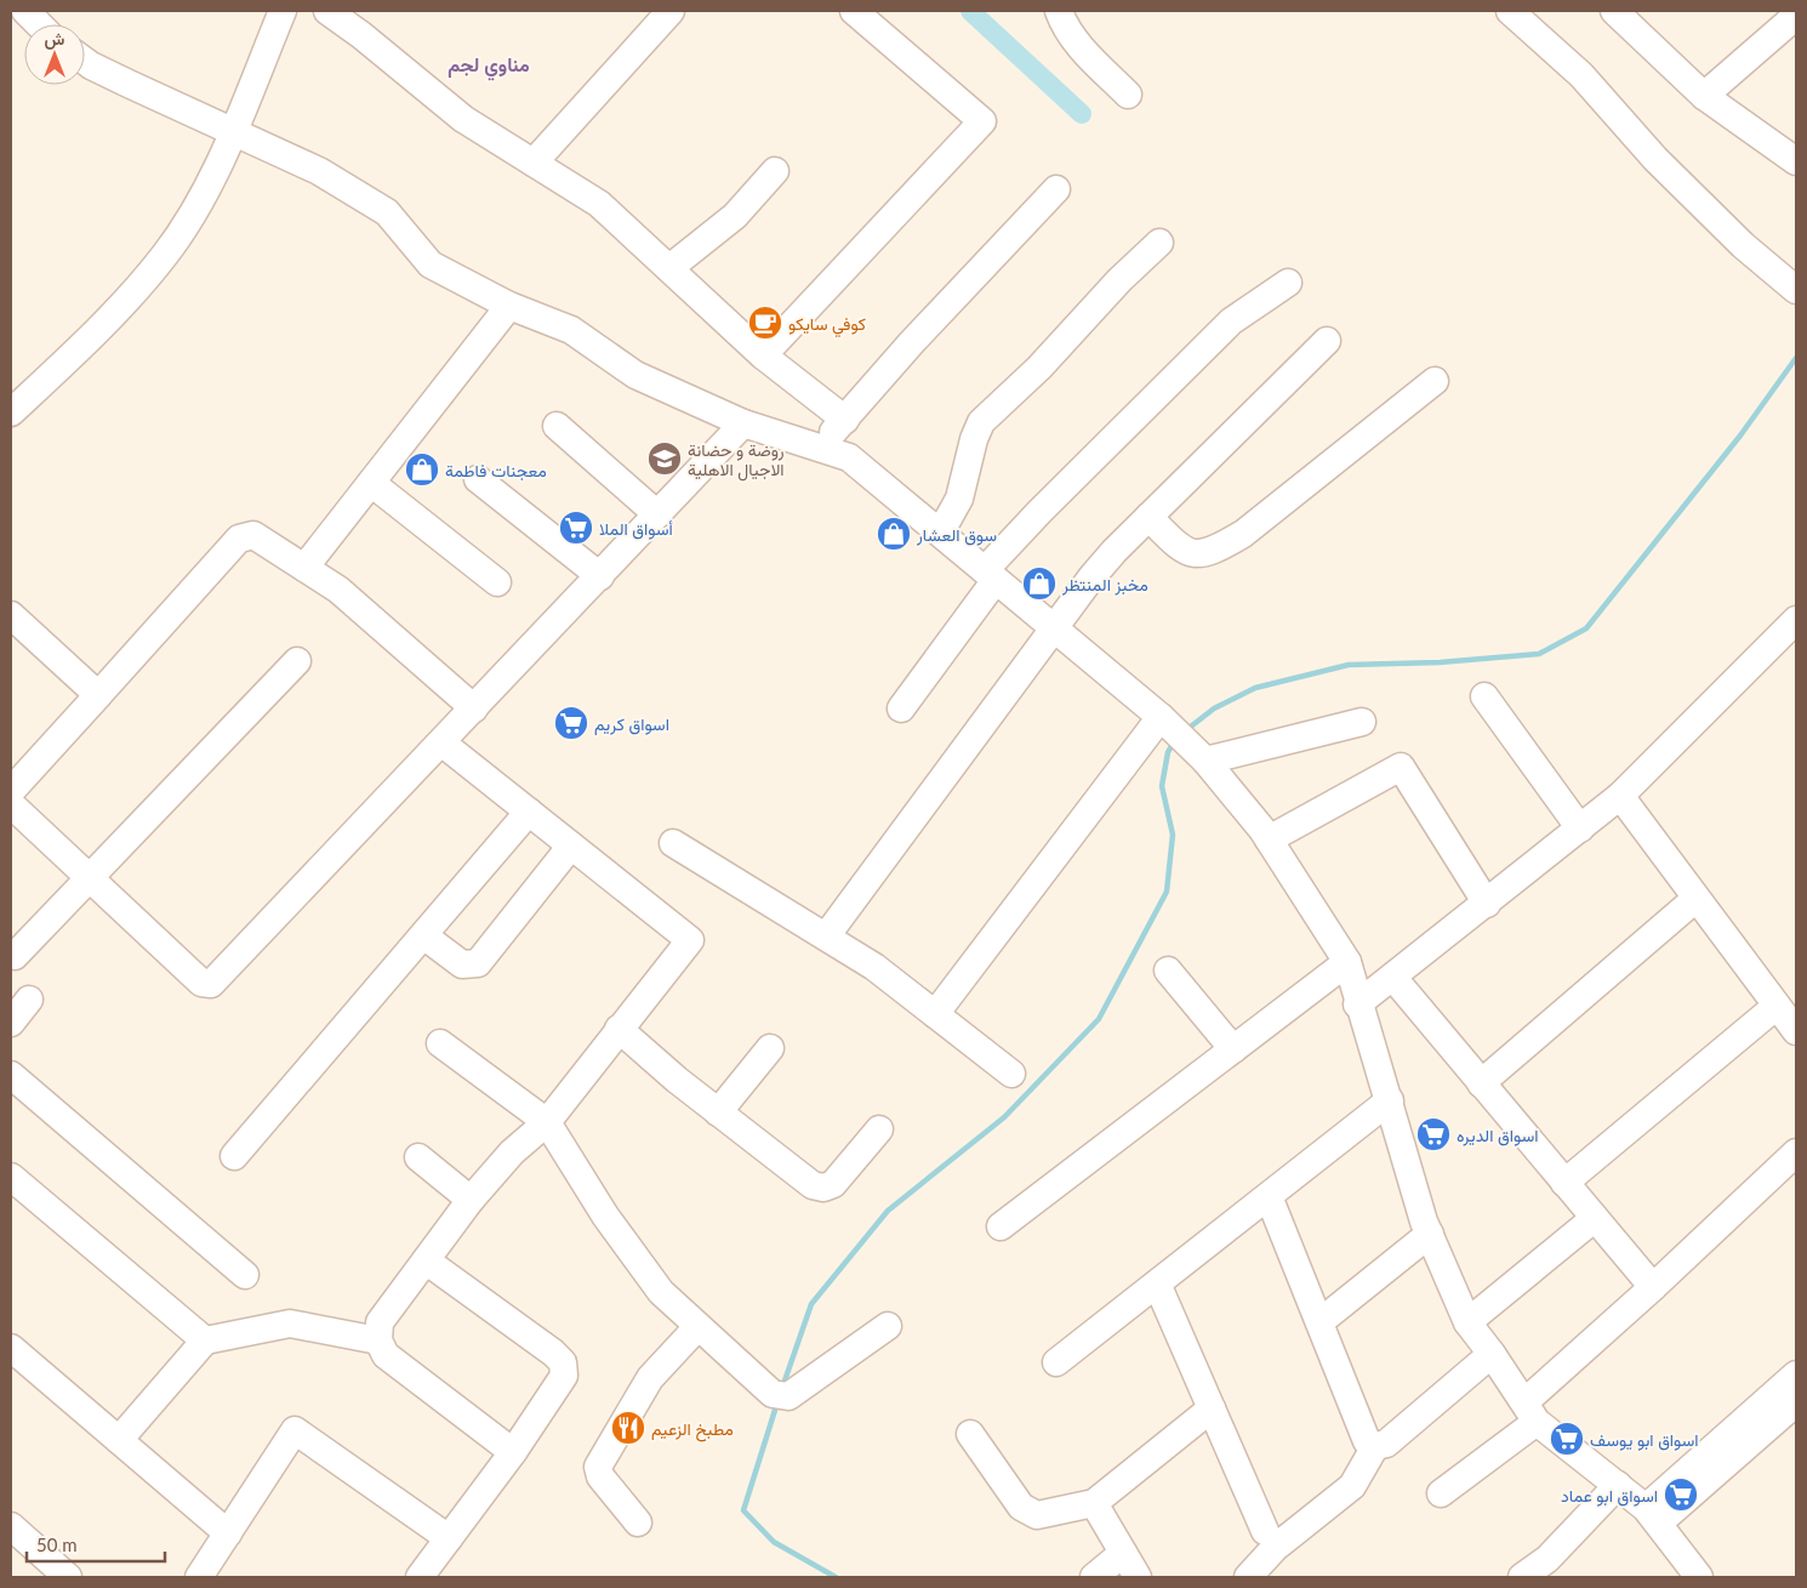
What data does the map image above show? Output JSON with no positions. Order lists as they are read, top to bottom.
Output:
{
  "districts": ["مناوي لجم"],
  "places": {
    "cafe": ["كوفي سايكو"],
    "school or university": ["روضة و حضانة الاجيال الاهلية"],
    "shop": ["معجنات فاطمة", "سوق العشار", "مخبز المنتظر"],
    "supermarket": [
      "أسواق الملا",
      "اسواق كريم",
      "اسواق الديره",
      "اسواق ابو يوسف",
      "اسواق ابو عماد"
    ],
    "restaurant": ["مطبخ الزعيم"]
  },
  "scale_bar": "50 m",
  "north": "top"
}
